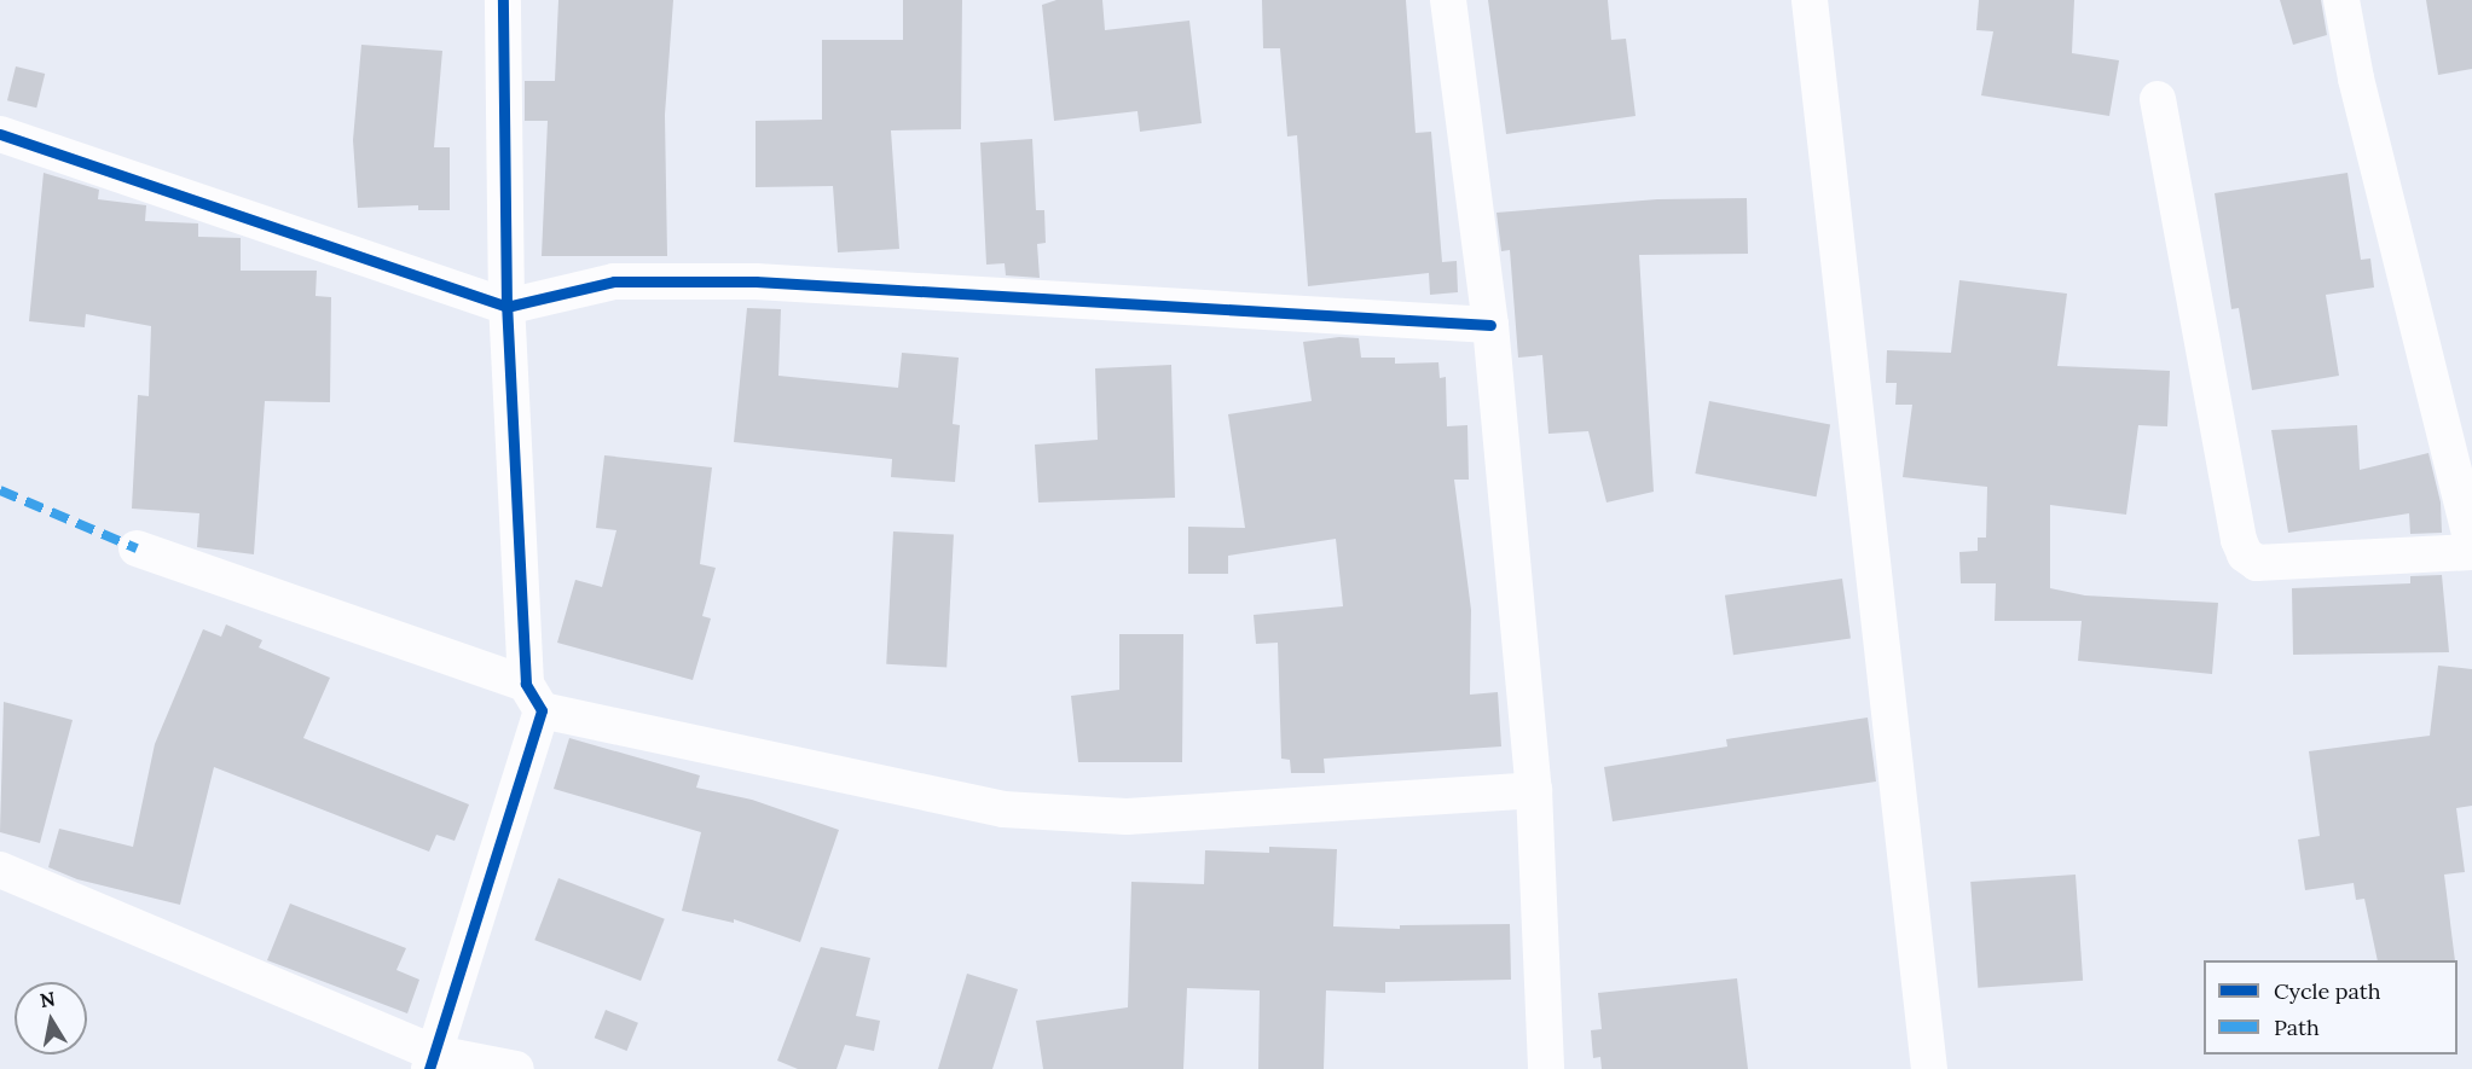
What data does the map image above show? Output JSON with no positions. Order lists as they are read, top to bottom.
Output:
{
  "legend": ["Cycle path", "Path"],
  "north": "top"
}
